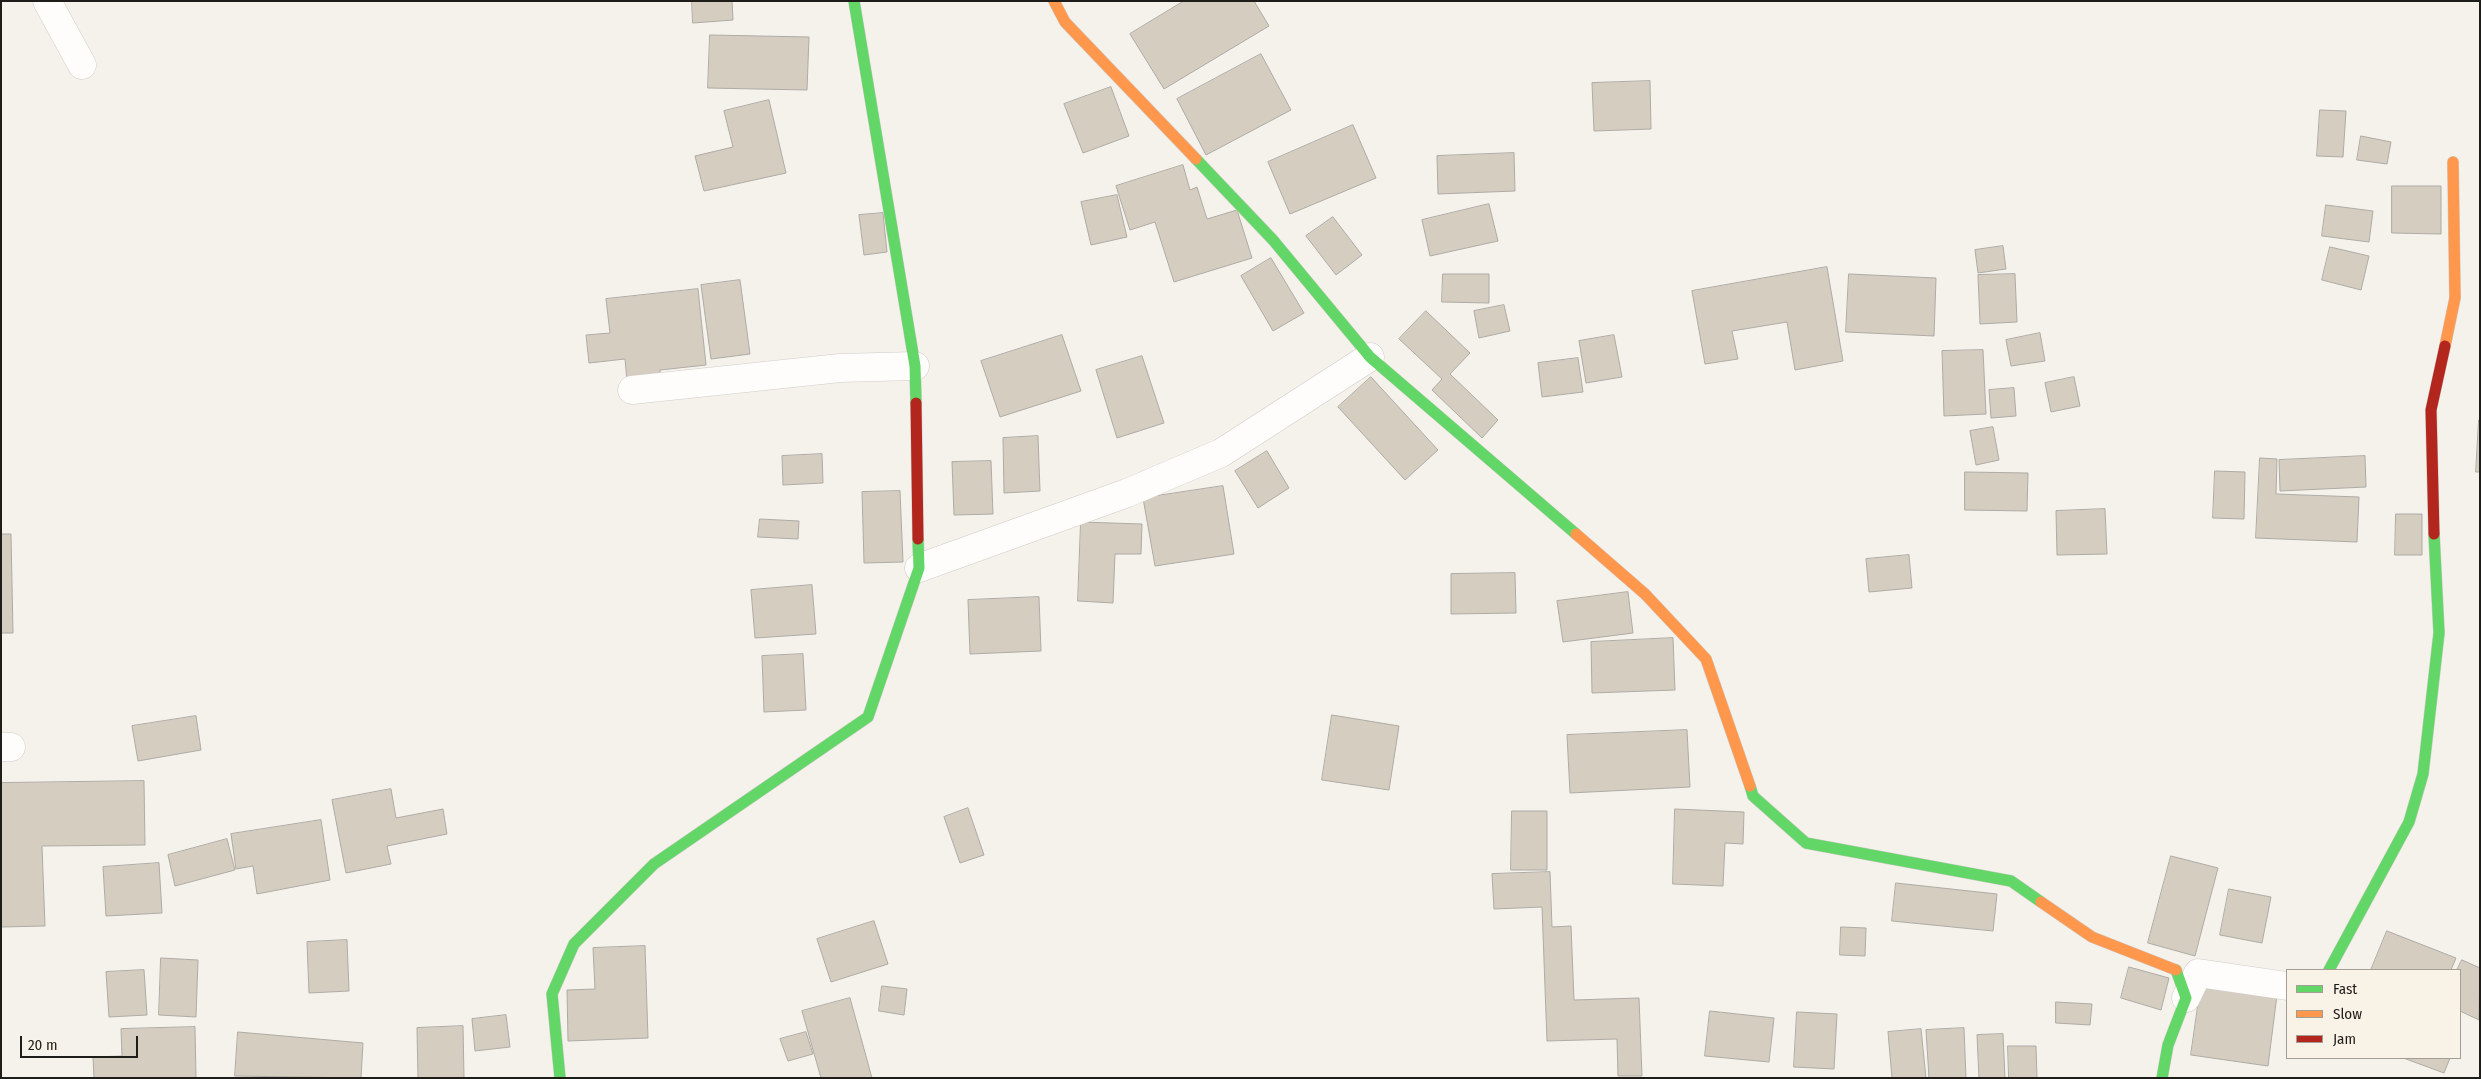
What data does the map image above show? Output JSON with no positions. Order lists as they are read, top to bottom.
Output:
{
  "legend": ["Fast", "Slow", "Jam"],
  "scale_bar": "20 m"
}
